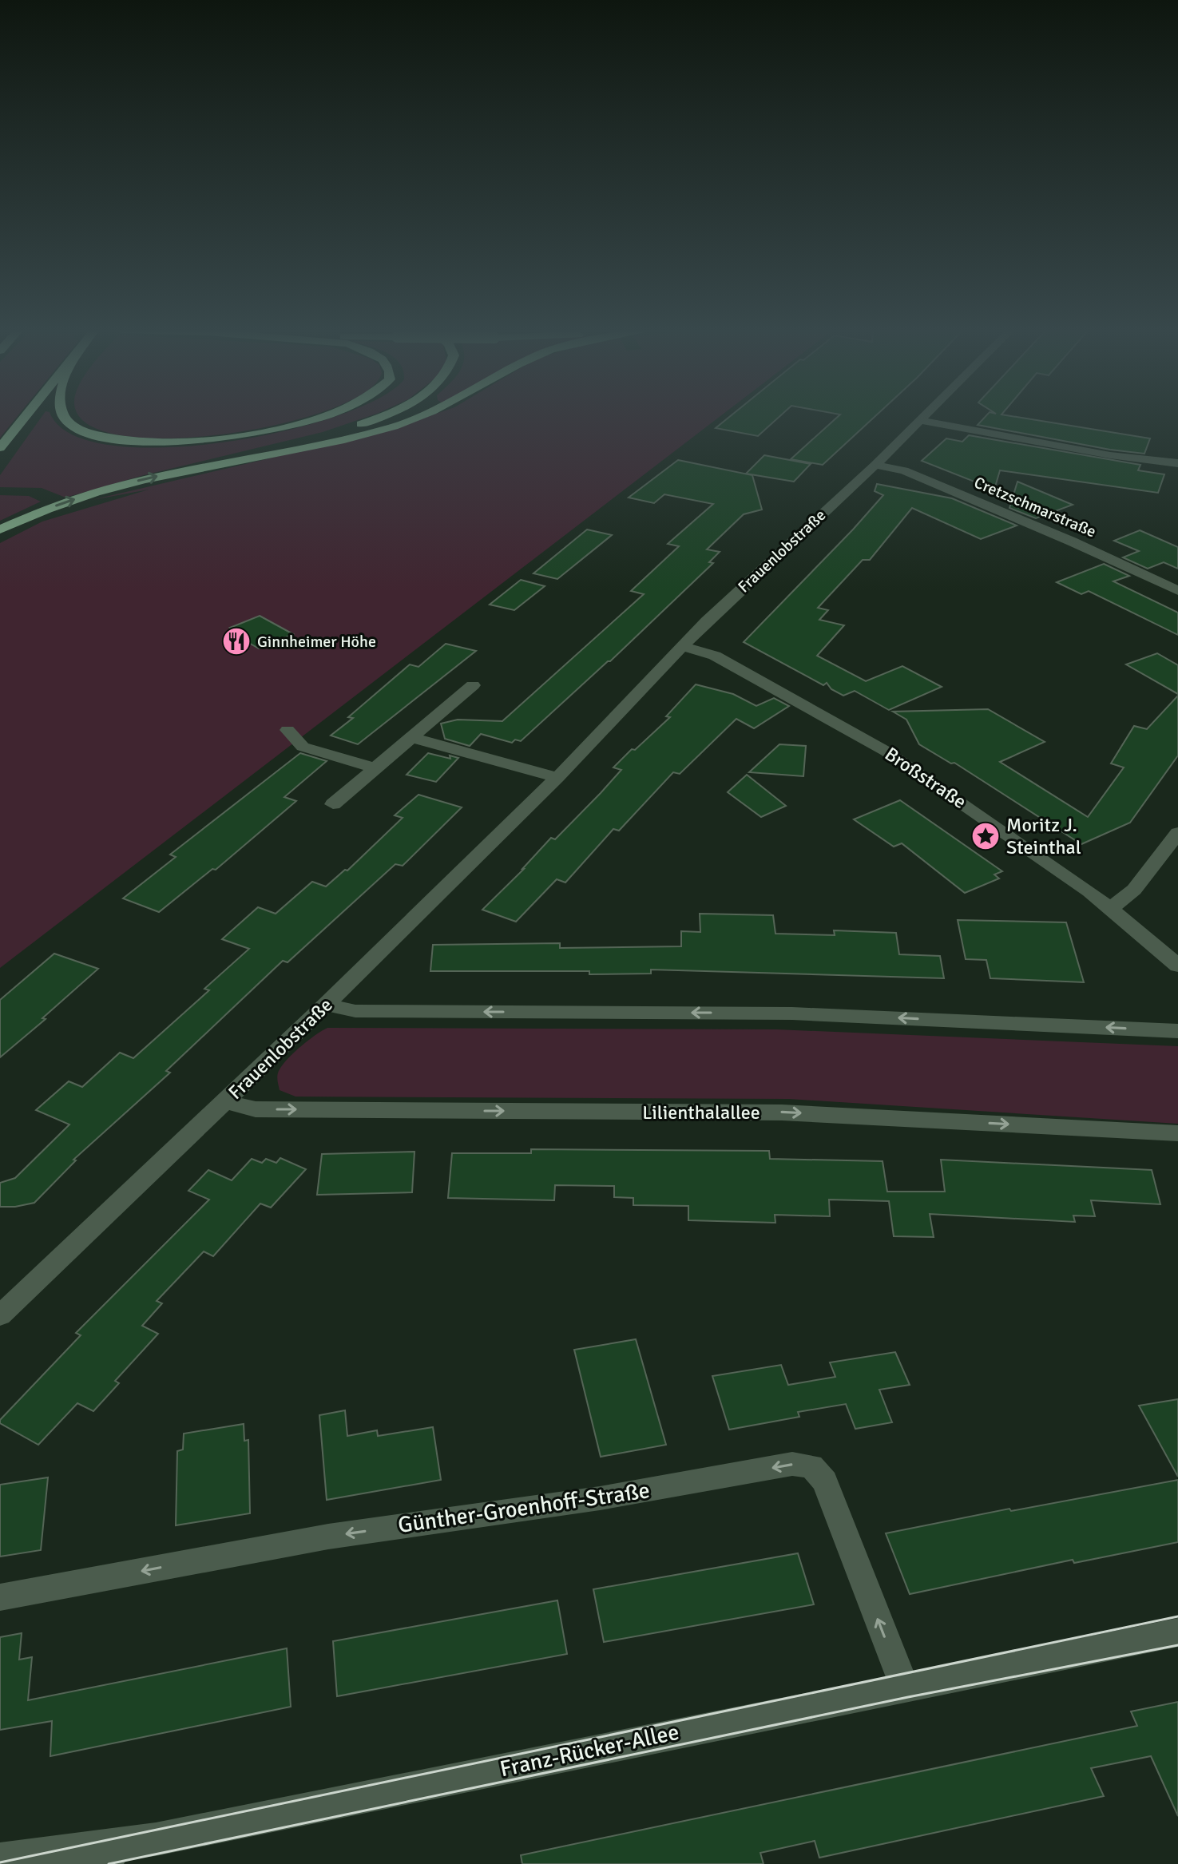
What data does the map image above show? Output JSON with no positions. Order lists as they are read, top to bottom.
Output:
{
  "streets": {
    "street": [
      "Cretzschmarstraße",
      "Frauenlobstraße",
      "Broßstraße",
      "Lilienthalallee",
      "Günther-Groenhoff-Straße",
      "Franz-Rücker-Allee"
    ]
  },
  "crossings": [
    ["Cretzschmarstraße", "Frauenlobstraße"],
    ["Frauenlobstraße", "Broßstraße"],
    ["Frauenlobstraße", "Lilienthalallee"],
    ["Günther-Groenhoff-Straße", "Franz-Rücker-Allee"]
  ],
  "one_way": ["Günther-Groenhoff-Straße"],
  "places": {
    "restaurant": ["Ginnheimer Höhe"],
    "place": ["Moritz J. Steinthal"]
  }
}
